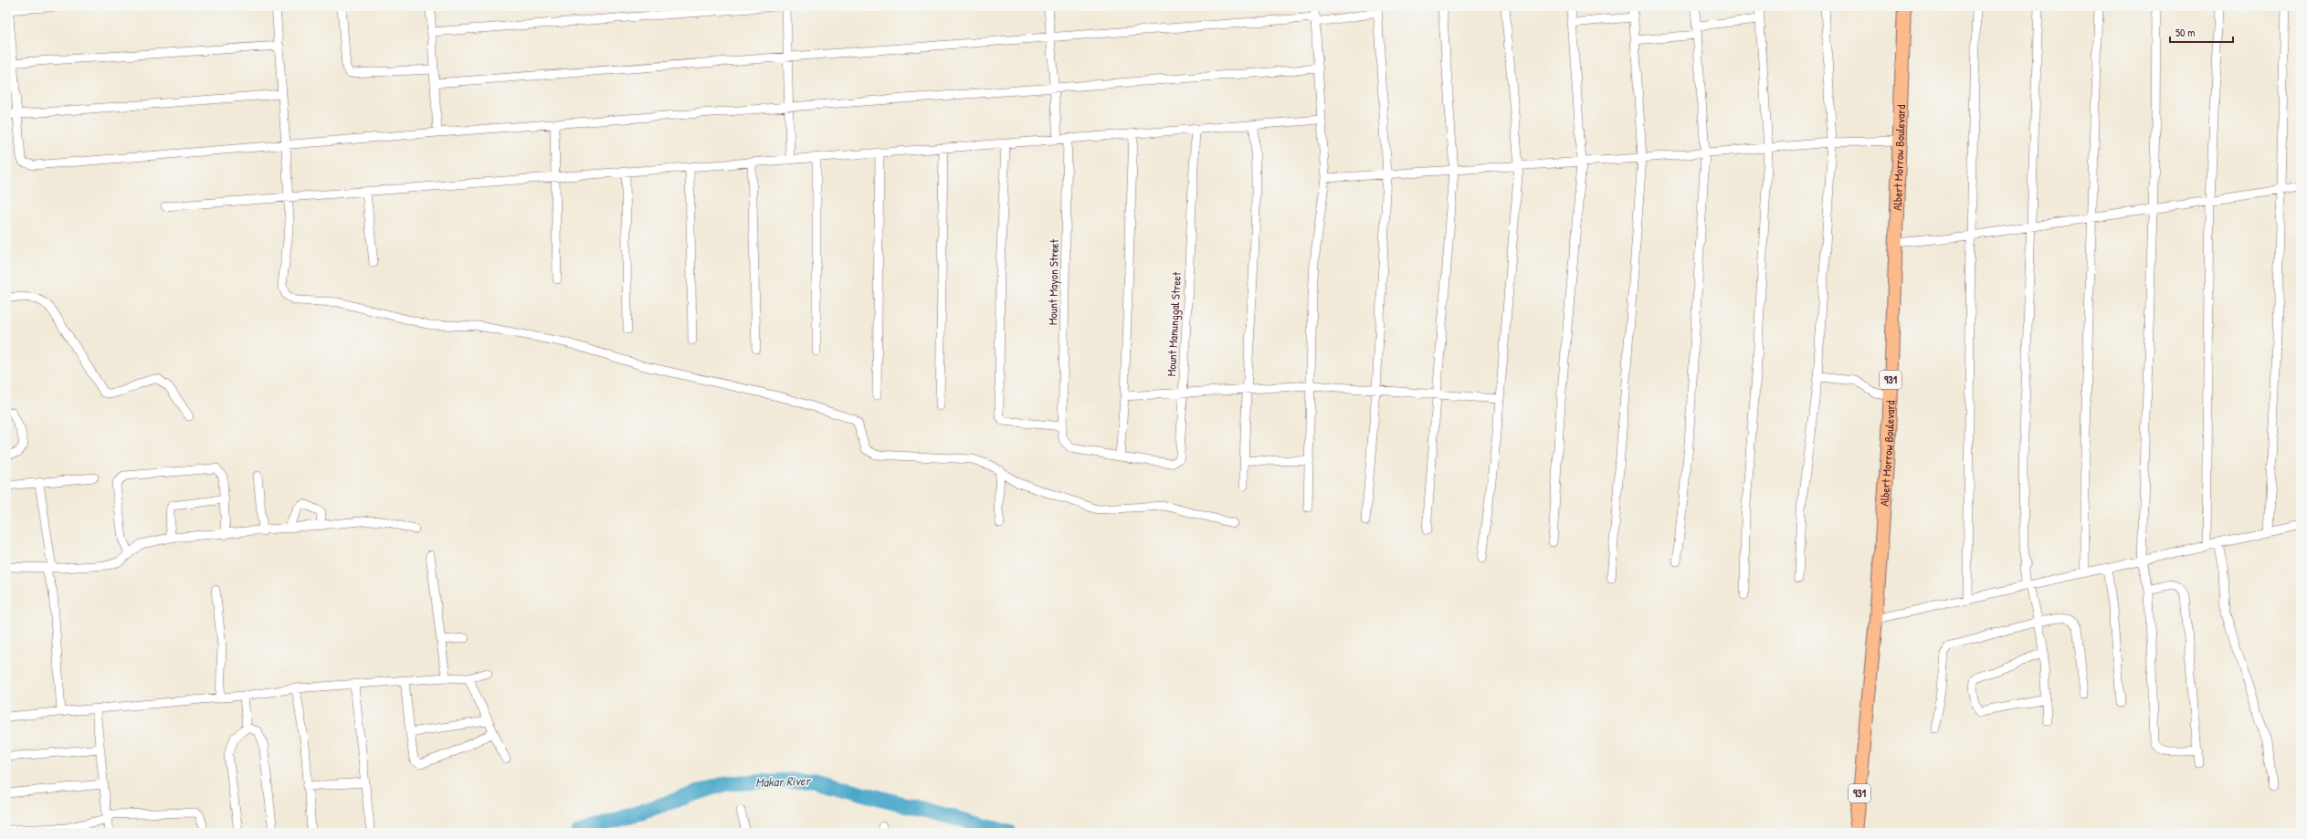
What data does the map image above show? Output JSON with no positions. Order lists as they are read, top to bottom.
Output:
{
  "streets": {
    "main road": ["Albert Morrow Boulevard", "931"],
    "street": ["Mount Mayon Street", "Mount Manunggal Street"]
  },
  "crossings": [
    ["Mount Mayon Street", "Mount Manunggal Street"]
  ],
  "water": ["Makar River"],
  "scale_bar": "50 m"
}
